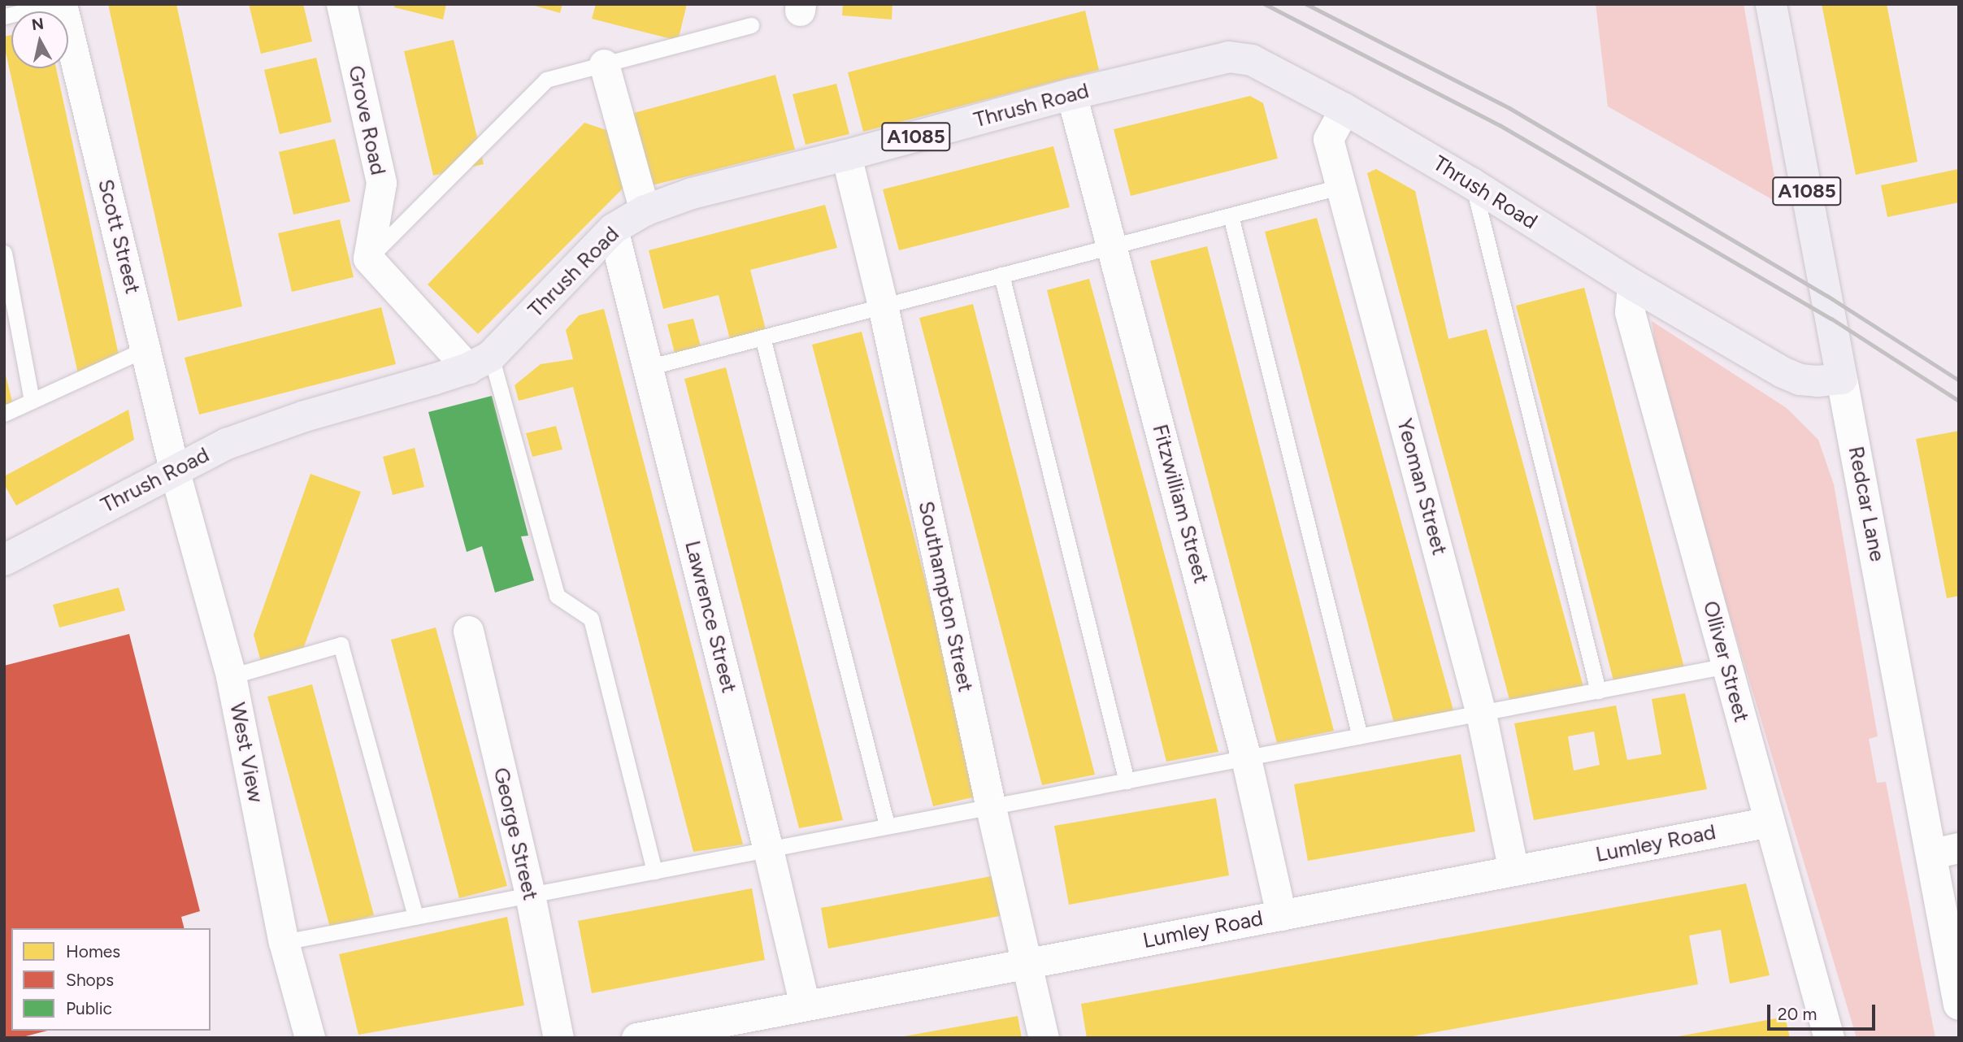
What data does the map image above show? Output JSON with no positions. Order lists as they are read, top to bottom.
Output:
{
  "streets": {
    "main road": ["Thrush Road", "A1085", "Redcar Lane"],
    "street": [
      "Grove Road",
      "Scott Street",
      "Yeoman Street",
      "Fitzwilliam Street",
      "Southampton Street",
      "Lawrence Street",
      "Olliver Street",
      "West View",
      "George Street",
      "Lumley Road"
    ]
  },
  "crossings": [
    ["Thrush Road", "Scott Street"],
    ["Thrush Road", "Yeoman Street"],
    ["Thrush Road", "Fitzwilliam Street"],
    ["Thrush Road", "Redcar Lane"],
    ["Thrush Road", "Southampton Street"],
    ["Thrush Road", "Lawrence Street"],
    ["Thrush Road", "Olliver Street"],
    ["Thrush Road", "West View"],
    ["Scott Street", "West View"],
    ["Yeoman Street", "Lumley Road"],
    ["Fitzwilliam Street", "Lumley Road"],
    ["Southampton Street", "Lumley Road"],
    ["Lawrence Street", "Lumley Road"],
    ["Olliver Street", "Lumley Road"]
  ],
  "legend": ["Homes", "Shops", "Public"],
  "scale_bar": "20 m",
  "north": "top"
}
